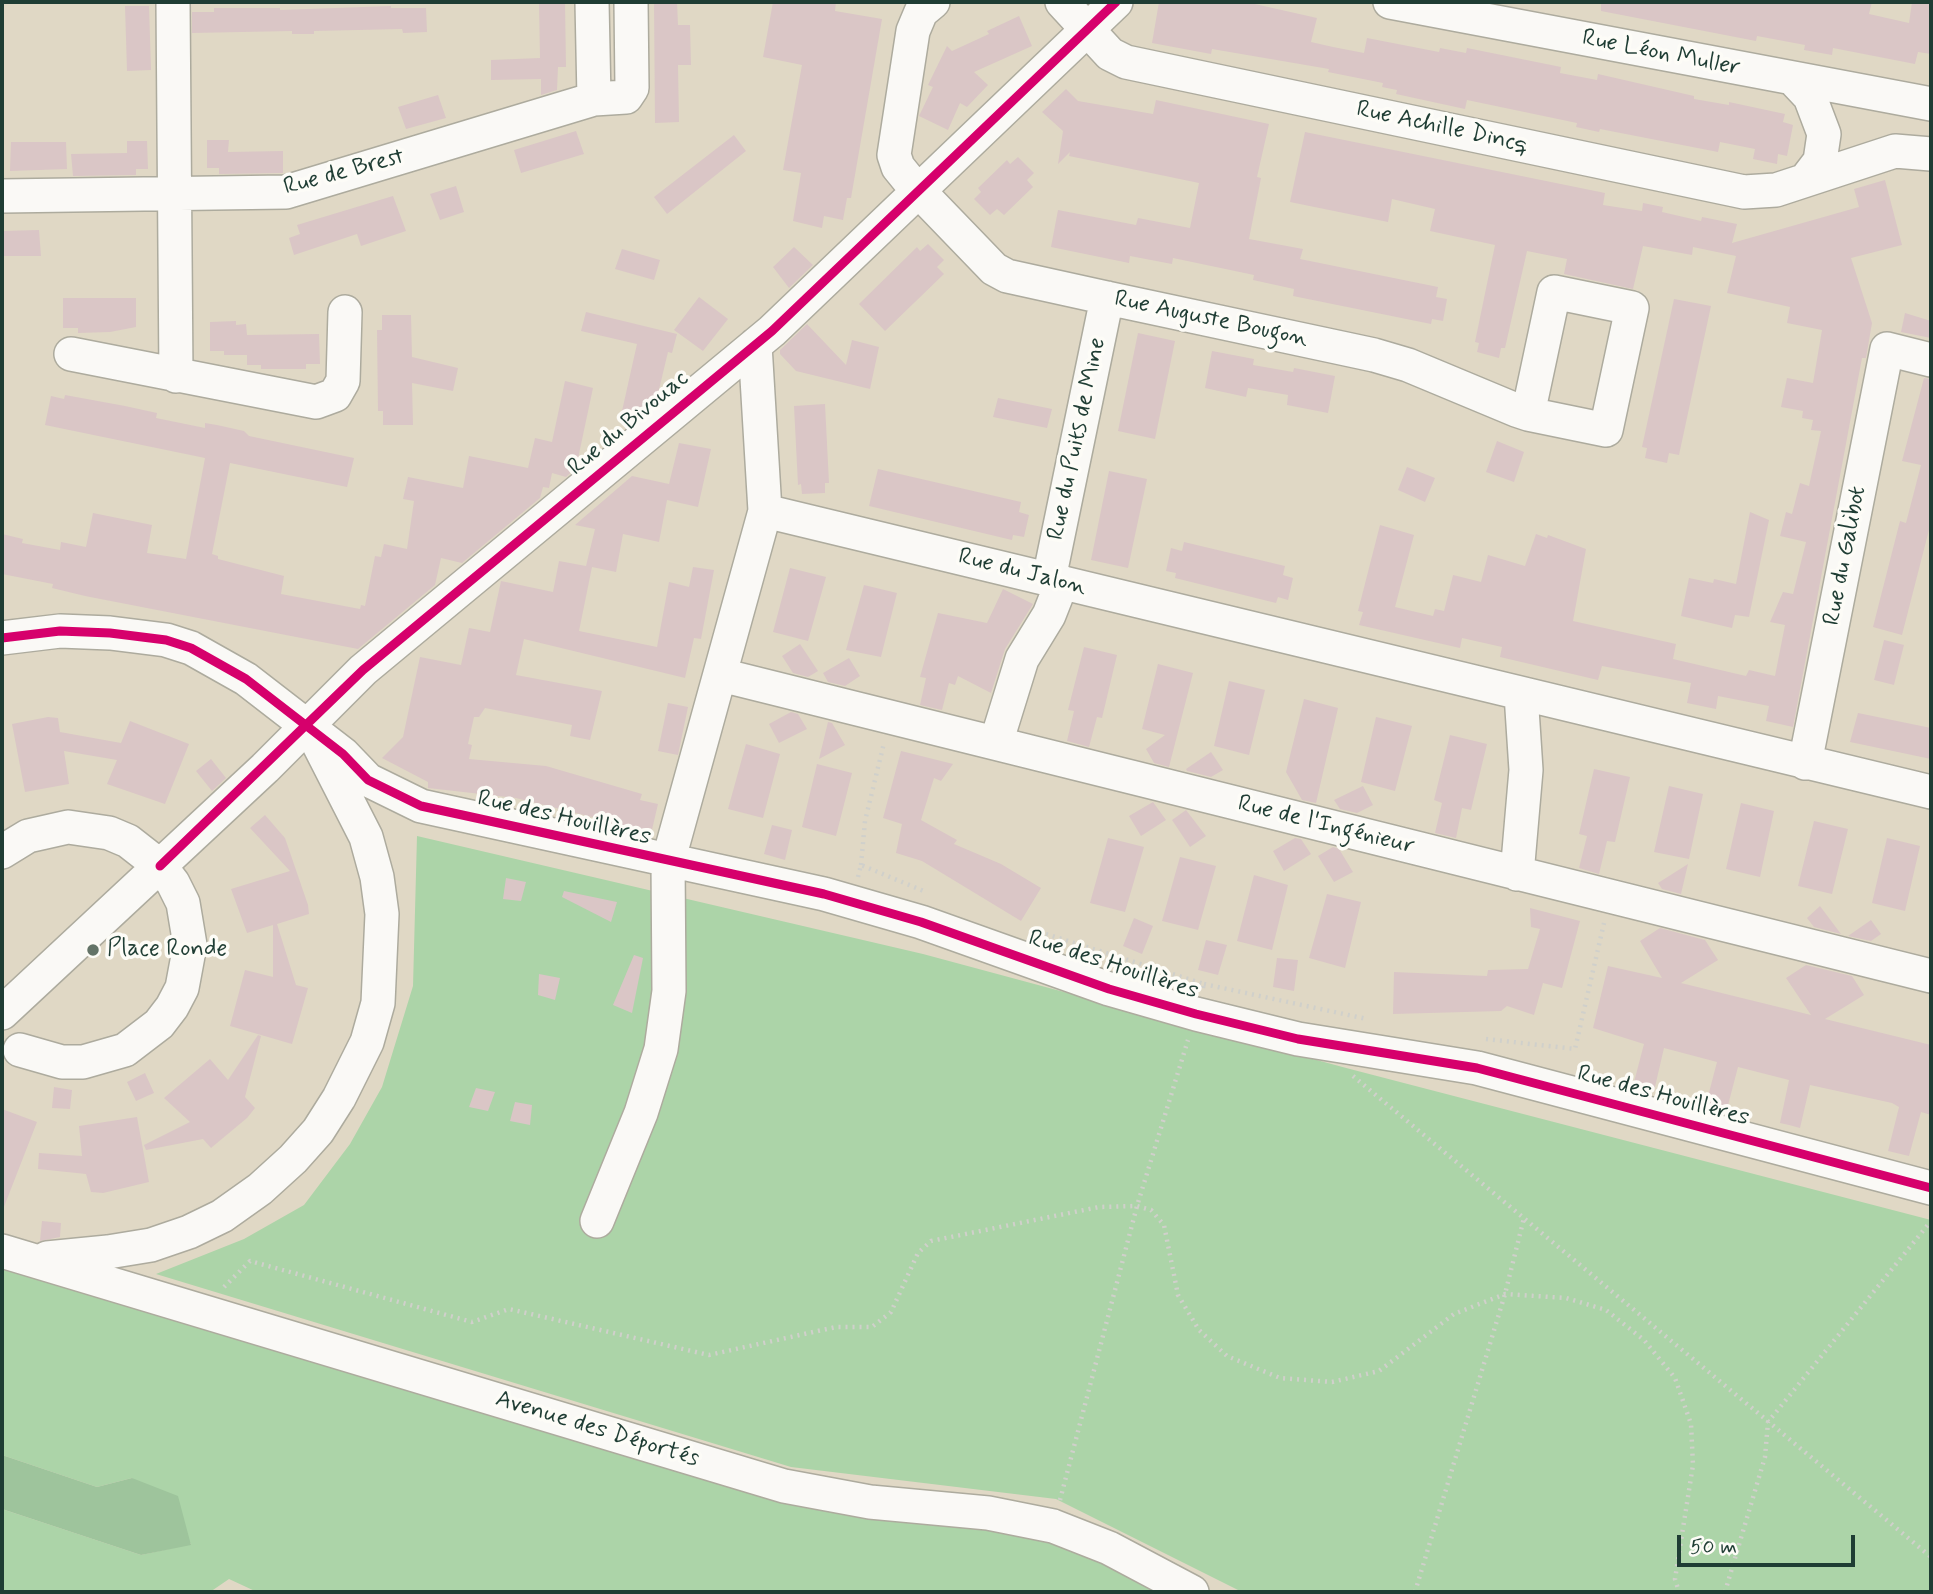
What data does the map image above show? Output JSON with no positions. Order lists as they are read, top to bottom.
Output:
{
  "streets": {
    "street": [
      "Rue Léon Muller",
      "Rue Achille Dincq",
      "Rue de Brest",
      "Rue Auguste Bougon",
      "Rue du Bivouac",
      "Rue du Puits de Mine",
      "Rue du Galibot",
      "Rue du Jalon",
      "Rue des Houillères",
      "Rue de l'Ingénieur",
      "Avenue des Déportés"
    ]
  },
  "crossings": [
    ["Rue Achille Dincq", "Rue du Bivouac"],
    ["Rue Auguste Bougon", "Rue du Bivouac"],
    ["Rue Auguste Bougon", "Rue du Puits de Mine"],
    ["Rue du Bivouac", "Rue des Houillères"],
    ["Rue du Puits de Mine", "Rue du Jalon"],
    ["Rue du Puits de Mine", "Rue de l'Ingénieur"],
    ["Rue du Galibot", "Rue du Jalon"]
  ],
  "places": ["Place Ronde"],
  "scale_bar": "50 m"
}
